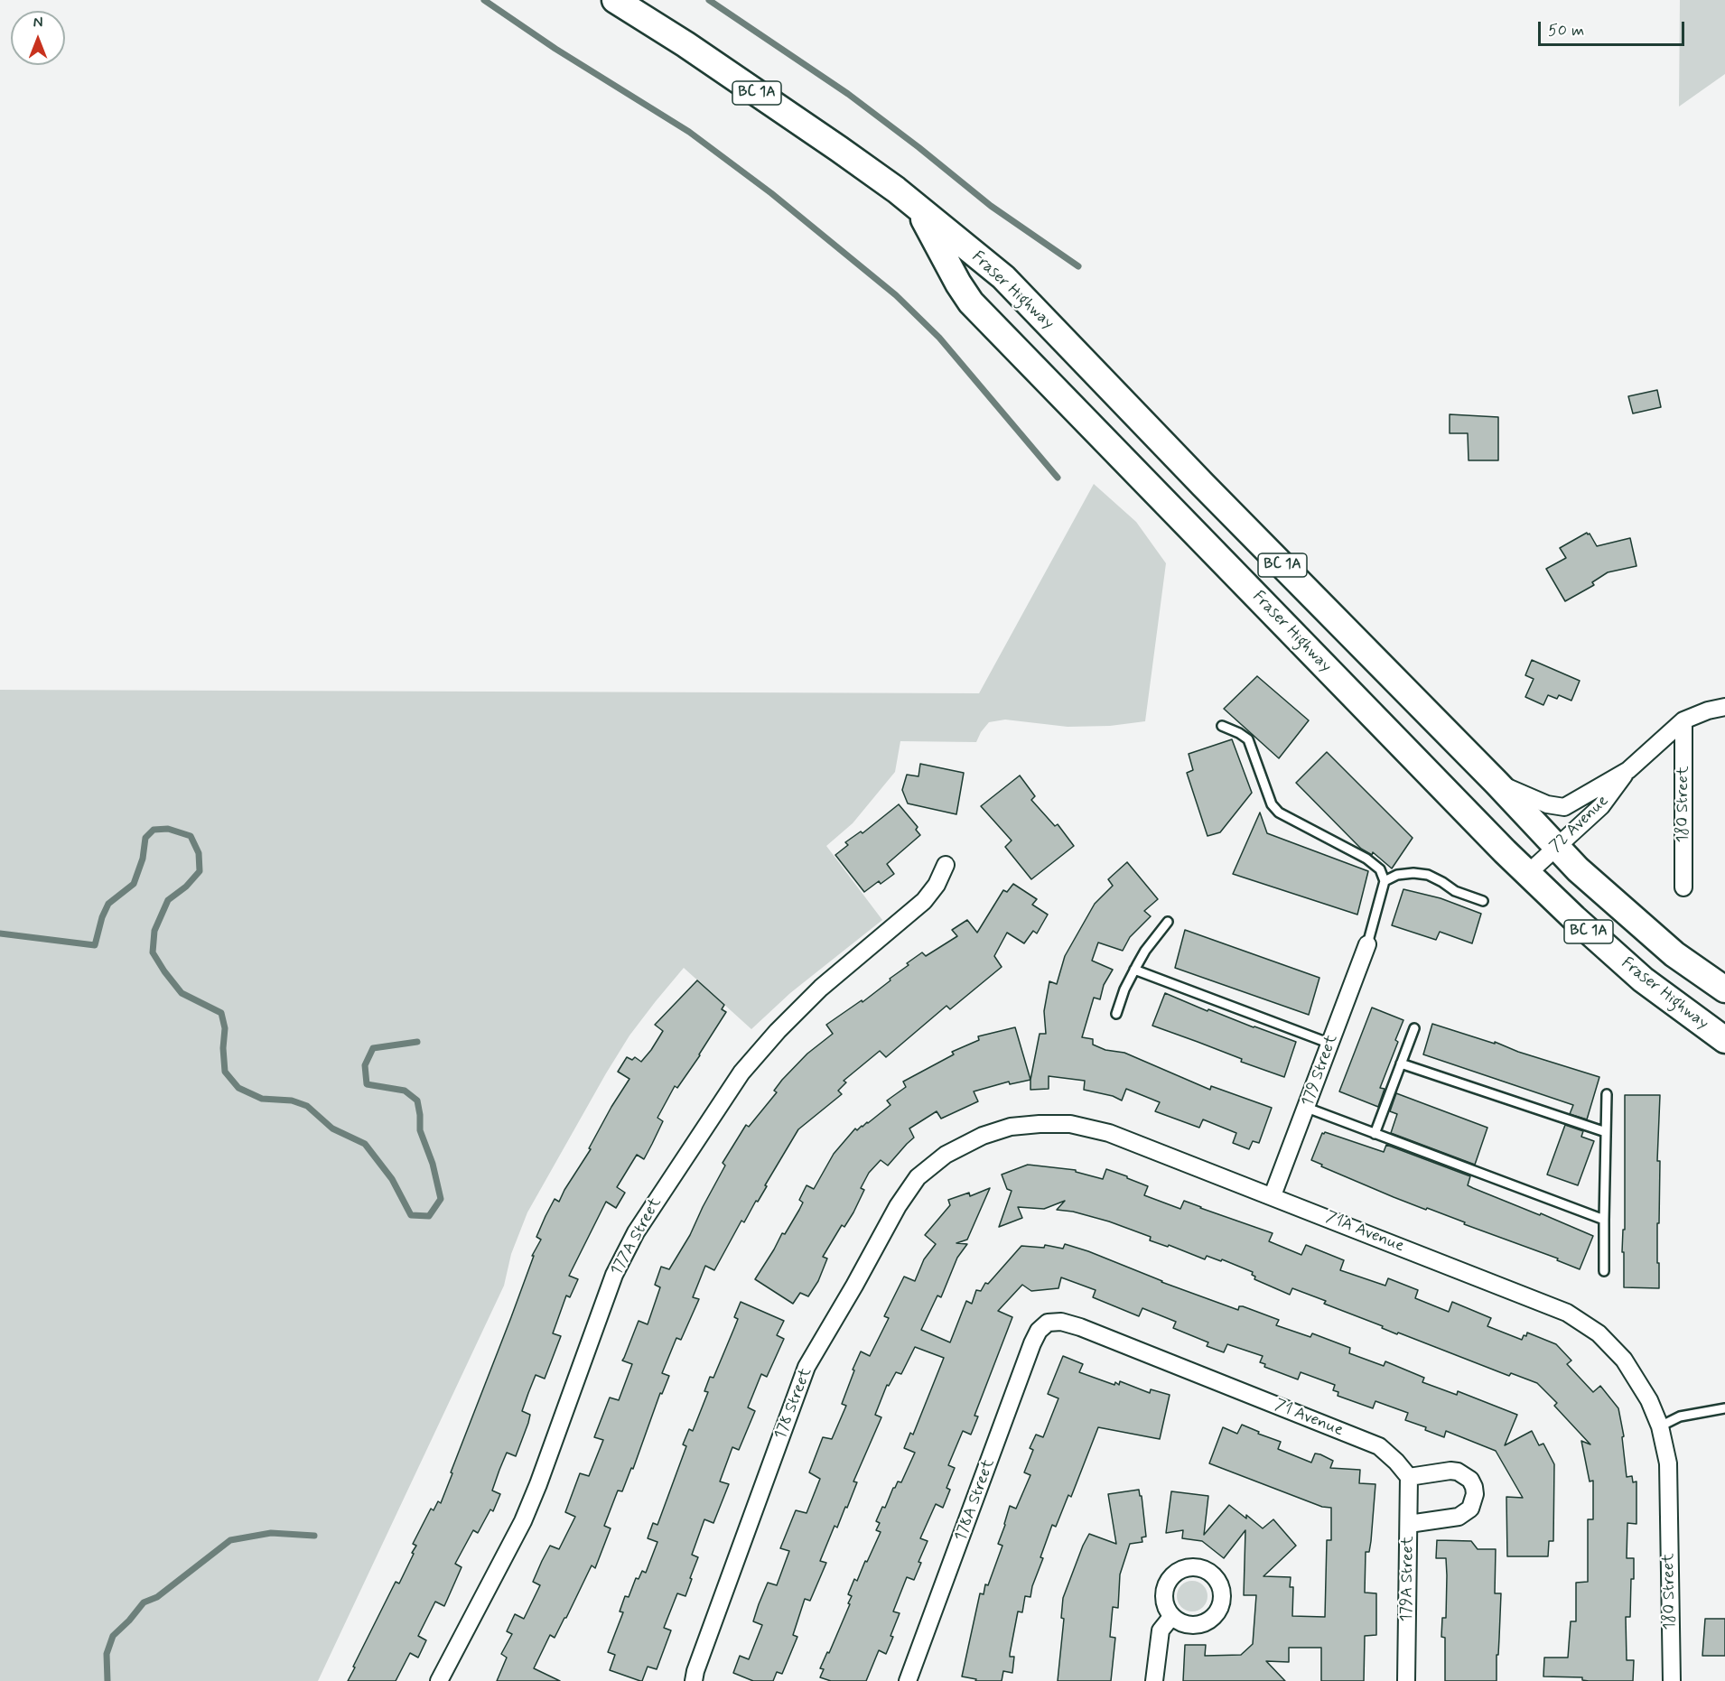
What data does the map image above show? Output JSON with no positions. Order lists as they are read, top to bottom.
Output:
{
  "streets": {
    "main road": ["BC 1A", "Fraser Highway"],
    "street": [
      "180 Street",
      "72 Avenue",
      "179 Street",
      "71A Avenue",
      "177A Street",
      "178 Street",
      "71 Avenue",
      "178A Street",
      "179A Street"
    ]
  },
  "crossings": [
    ["Fraser Highway", "72 Avenue"],
    ["180 Street", "72 Avenue"],
    ["180 Street", "71A Avenue"],
    ["179 Street", "71A Avenue"],
    ["71A Avenue", "178 Street"],
    ["71 Avenue", "178A Street"],
    ["71 Avenue", "179A Street"]
  ],
  "scale_bar": "50 m",
  "north": "top"
}
